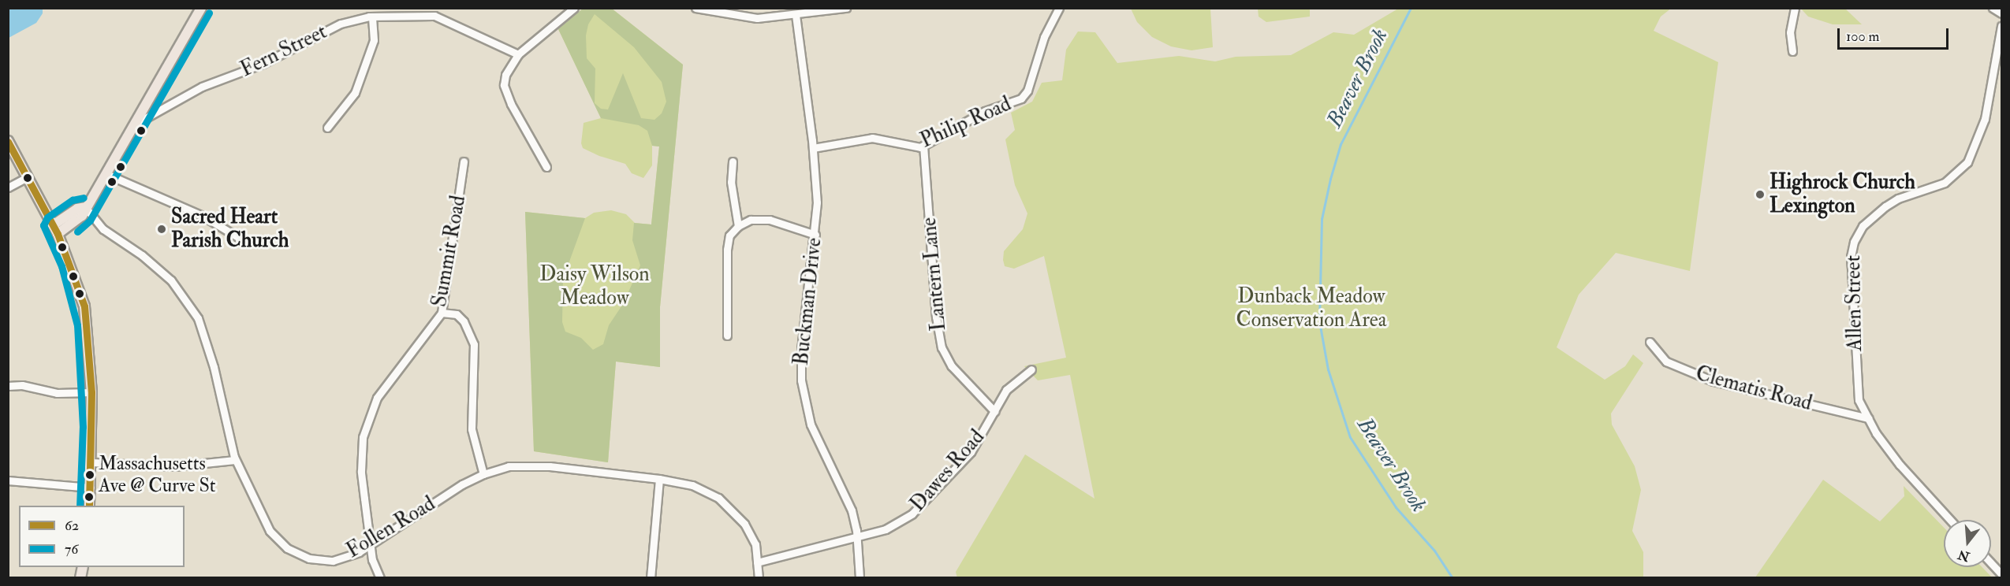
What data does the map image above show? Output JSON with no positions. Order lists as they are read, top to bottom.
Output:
{
  "streets": {
    "street": [
      "Fern Street",
      "Philip Road",
      "Summit Road",
      "Lantern Lane",
      "Buckman Drive",
      "Allen Street",
      "Clematis Road",
      "Dawes Road",
      "Follen Road"
    ]
  },
  "crossings": [
    ["Philip Road", "Lantern Lane"],
    ["Philip Road", "Buckman Drive"],
    ["Summit Road", "Follen Road"],
    ["Lantern Lane", "Dawes Road"],
    ["Buckman Drive", "Dawes Road"],
    ["Allen Street", "Clematis Road"],
    ["Dawes Road", "Follen Road"]
  ],
  "water": ["Beaver Brook"],
  "parks": ["Daisy Wilson Meadow", "Dunback Meadow Conservation Area"],
  "places": ["Highrock Church Lexington", "Sacred Heart Parish Church", "Massachusetts Ave @ Curve St"],
  "lines": ["transit line 76", "transit line 62"],
  "legend": ["62", "76"],
  "scale_bar": "100 m",
  "north": "bottom"
}
